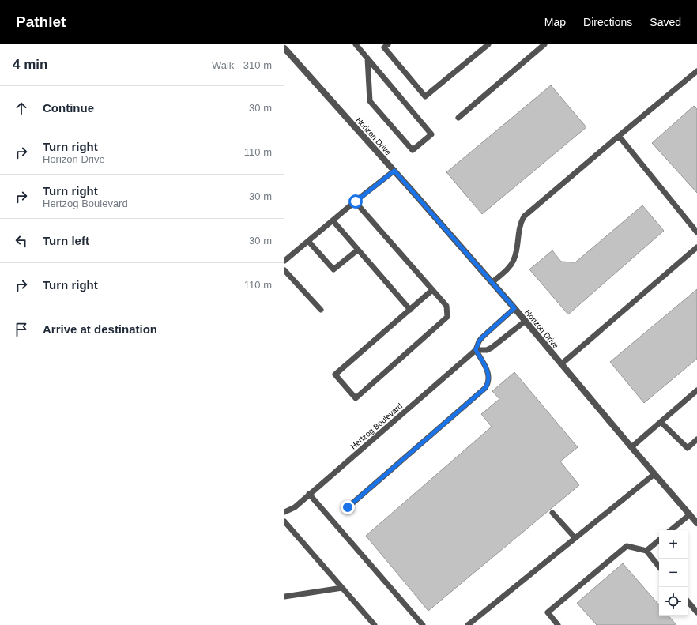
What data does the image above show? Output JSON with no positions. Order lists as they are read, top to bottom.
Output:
{
  "streets": {
    "street": ["Horizon Drive"],
    "lane": ["Hertzog Boulevard"]
  },
  "crossings": [
    ["Horizon Drive", "Hertzog Boulevard"]
  ],
  "page": {
    "header": "Pathlet",
    "nav": ["Map", "Directions", "Saved"],
    "heading": ["4 min", "Walk · 310 m"],
    "list": [
      ["Continue", "30 m"],
      ["Turn right", "Horizon Drive", "110 m"],
      ["Turn right", "Hertzog Boulevard", "30 m"],
      ["Turn left", "30 m"],
      ["Turn right", "110 m"],
      "Arrive at destination"
    ],
    "map_buttons": ["+", "−"]
  }
}
